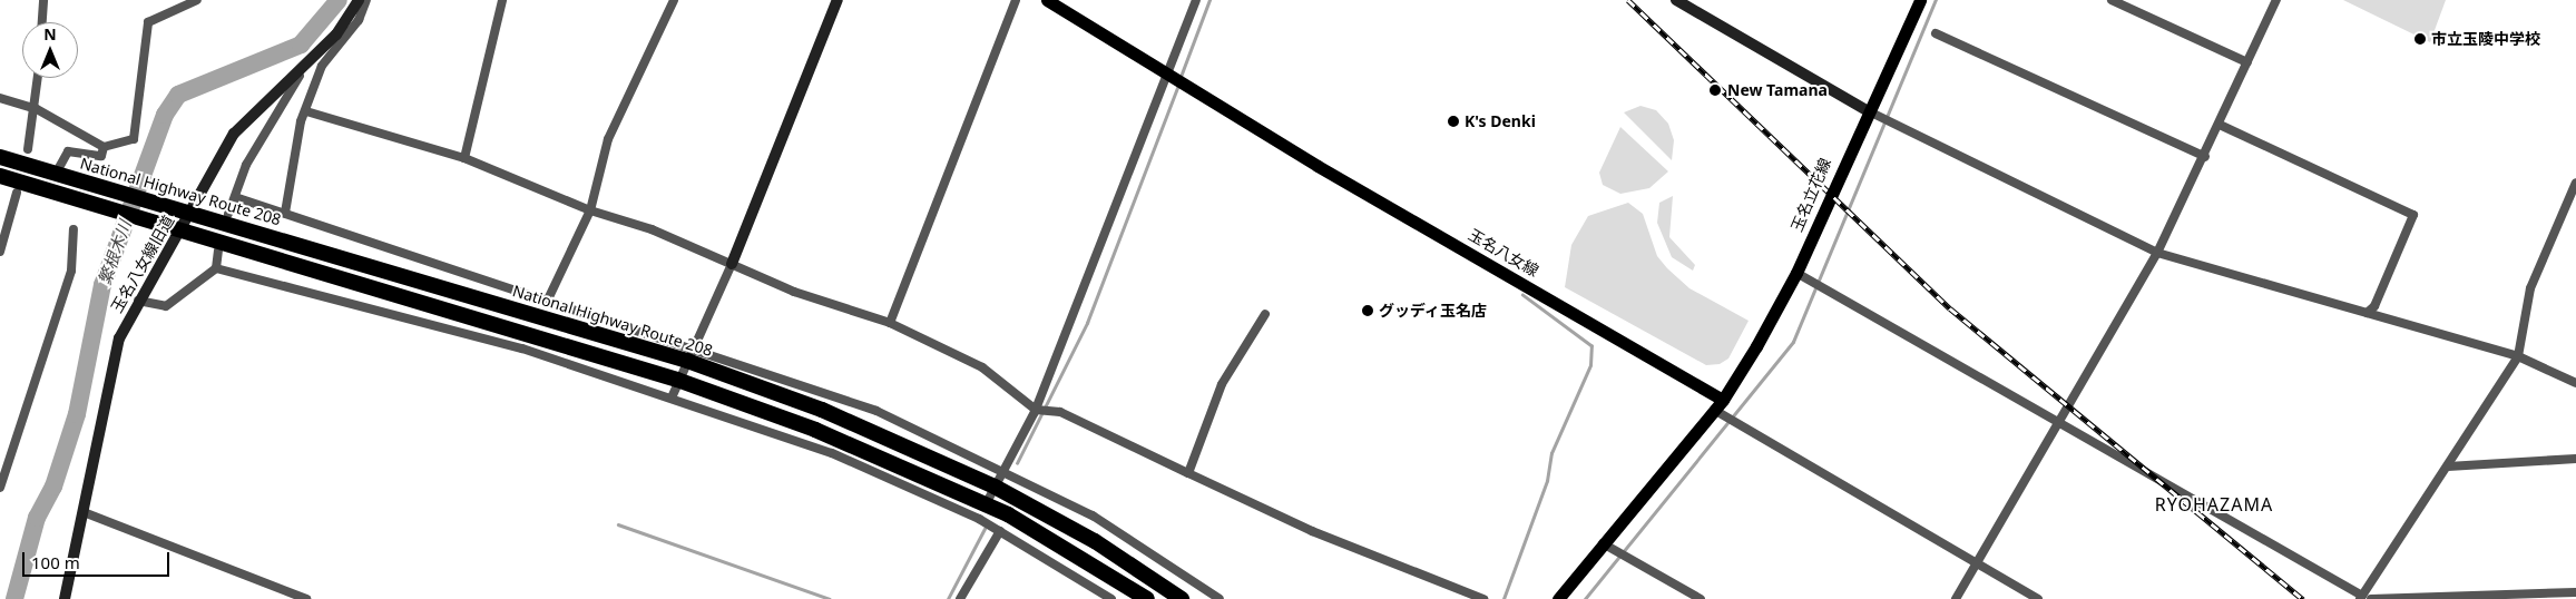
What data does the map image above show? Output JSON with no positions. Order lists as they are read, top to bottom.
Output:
{
  "streets": {
    "highway": ["National Highway Route 208"],
    "main road": ["玉名立花線", "玉名八女線"],
    "street": ["玉名八女線旧道"]
  },
  "crossings": [
    ["National Highway Route 208", "玉名八女線旧道"],
    ["玉名立花線", "玉名八女線"]
  ],
  "districts": ["RYOHAZAMA"],
  "water": ["繁根木川"],
  "places": [
    "市立玉陵中学校",
    "New Tamana",
    "K's Denki",
    "グッディ玉名店"
  ],
  "scale_bar": "100 m",
  "north": "top"
}
